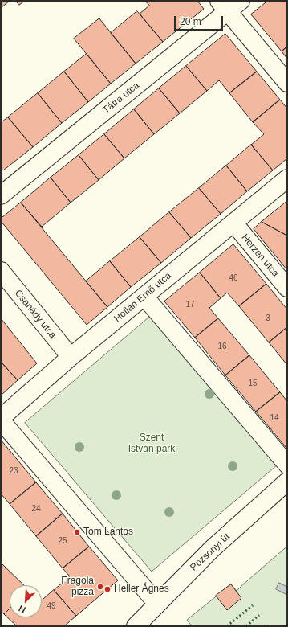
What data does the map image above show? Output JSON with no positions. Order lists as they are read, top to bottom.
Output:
{
  "streets": {
    "street": [
      "Tátra utca",
      "Herzen utca",
      "Hollán Ernő utca",
      "Csanády utca",
      "Pozsonyi út"
    ]
  },
  "crossings": [
    ["Herzen utca", "Hollán Ernő utca"],
    ["Hollán Ernő utca", "Csanády utca"]
  ],
  "parks": ["Szent István park"],
  "places": ["Tom Lantos", "Fragola pizza", "Heller Ágnes"],
  "house_numbers": [
    "46",
    "17",
    "3",
    "16",
    "15",
    "14",
    "23",
    "24",
    "25",
    "49"
  ],
  "scale_bar": "20 m",
  "north": "bottom left"
}
